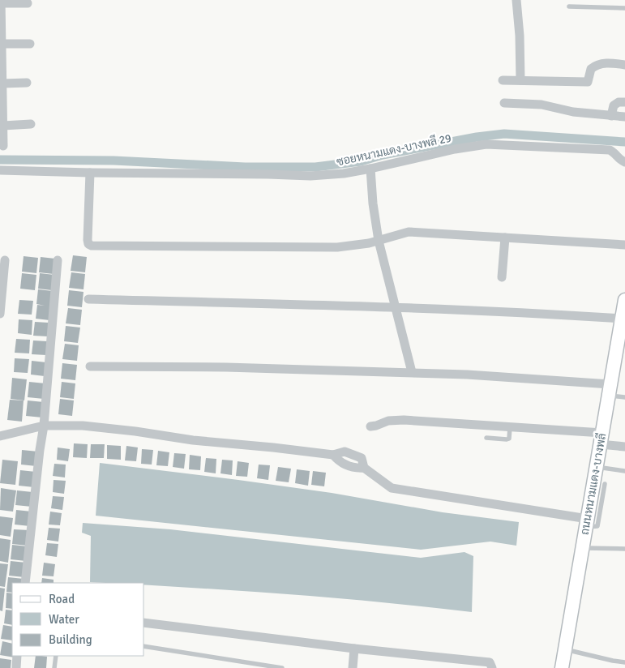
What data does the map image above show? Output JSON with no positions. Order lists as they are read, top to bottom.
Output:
{
  "streets": {
    "main road": ["ถนนหนามแดง-บางพลี"],
    "street": ["ซอยหนามแดง-บางพลี 29"]
  },
  "legend": ["Road", "Water", "Building"]
}
